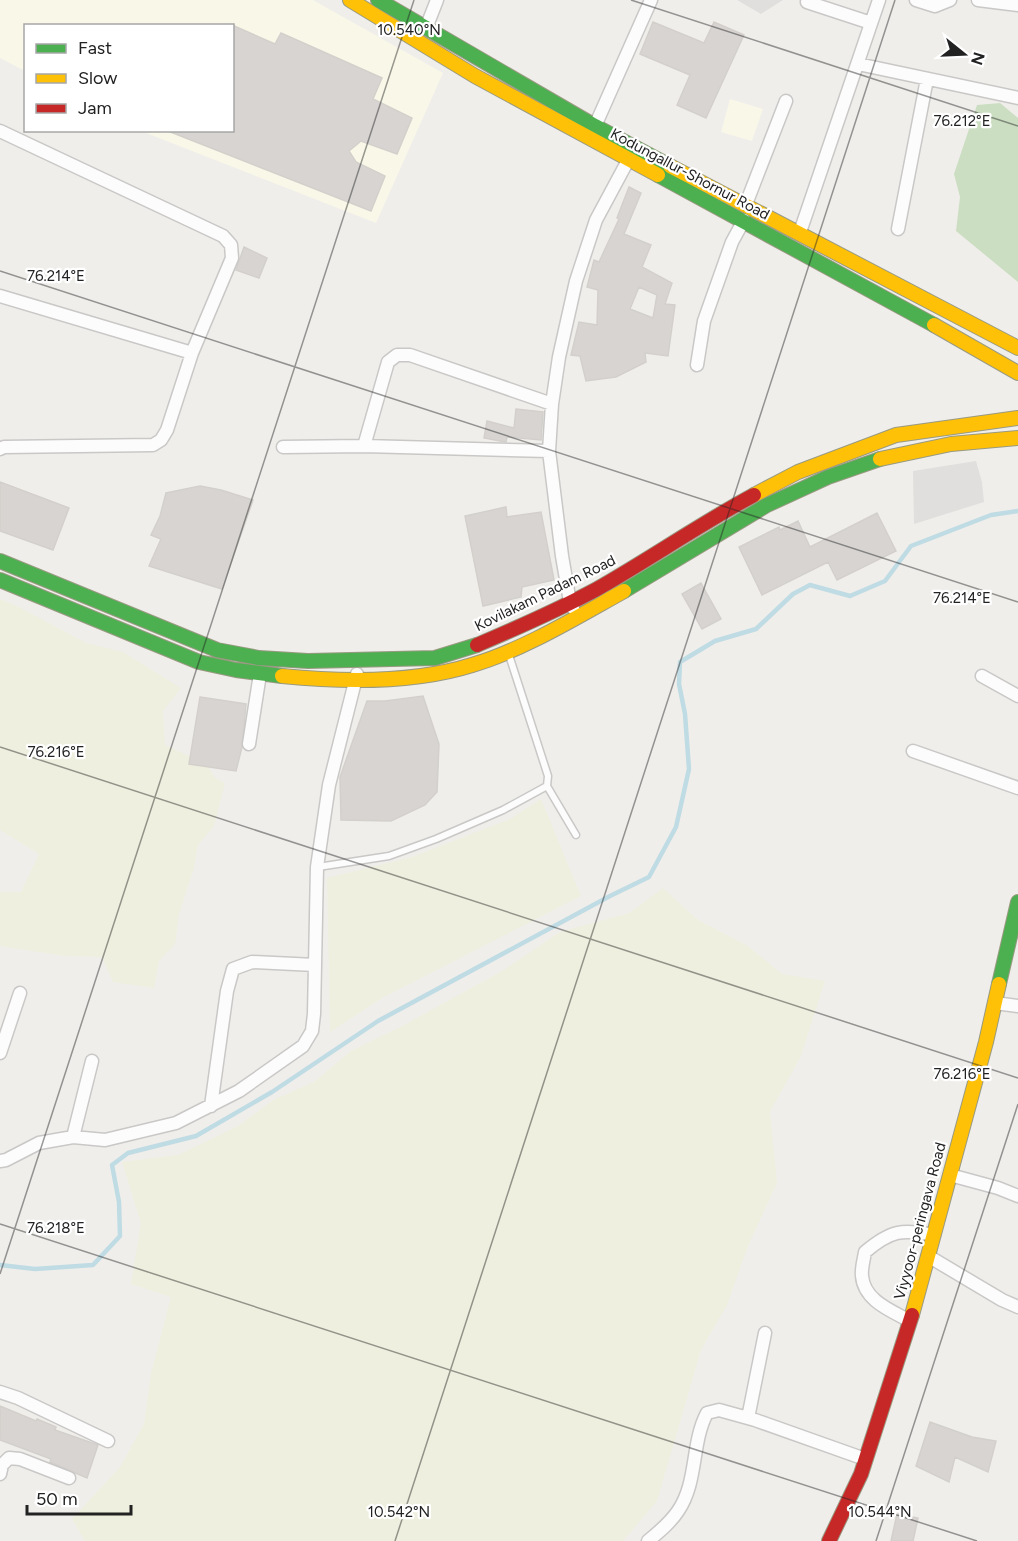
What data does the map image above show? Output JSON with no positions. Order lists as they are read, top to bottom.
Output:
{
  "streets": {
    "main road": ["Kodungallur-Shornur Road", "Kovilakam Padam Road", "Viyyoor-peringava Road"]
  },
  "legend": ["Fast", "Slow", "Jam"],
  "scale_bar": "50 m",
  "north": "right",
  "coordinates": [
    "10.540°N",
    "76.212°E",
    "76.214°E",
    "76.216°E",
    "76.218°E",
    "10.542°N",
    "10.544°N"
  ]
}
